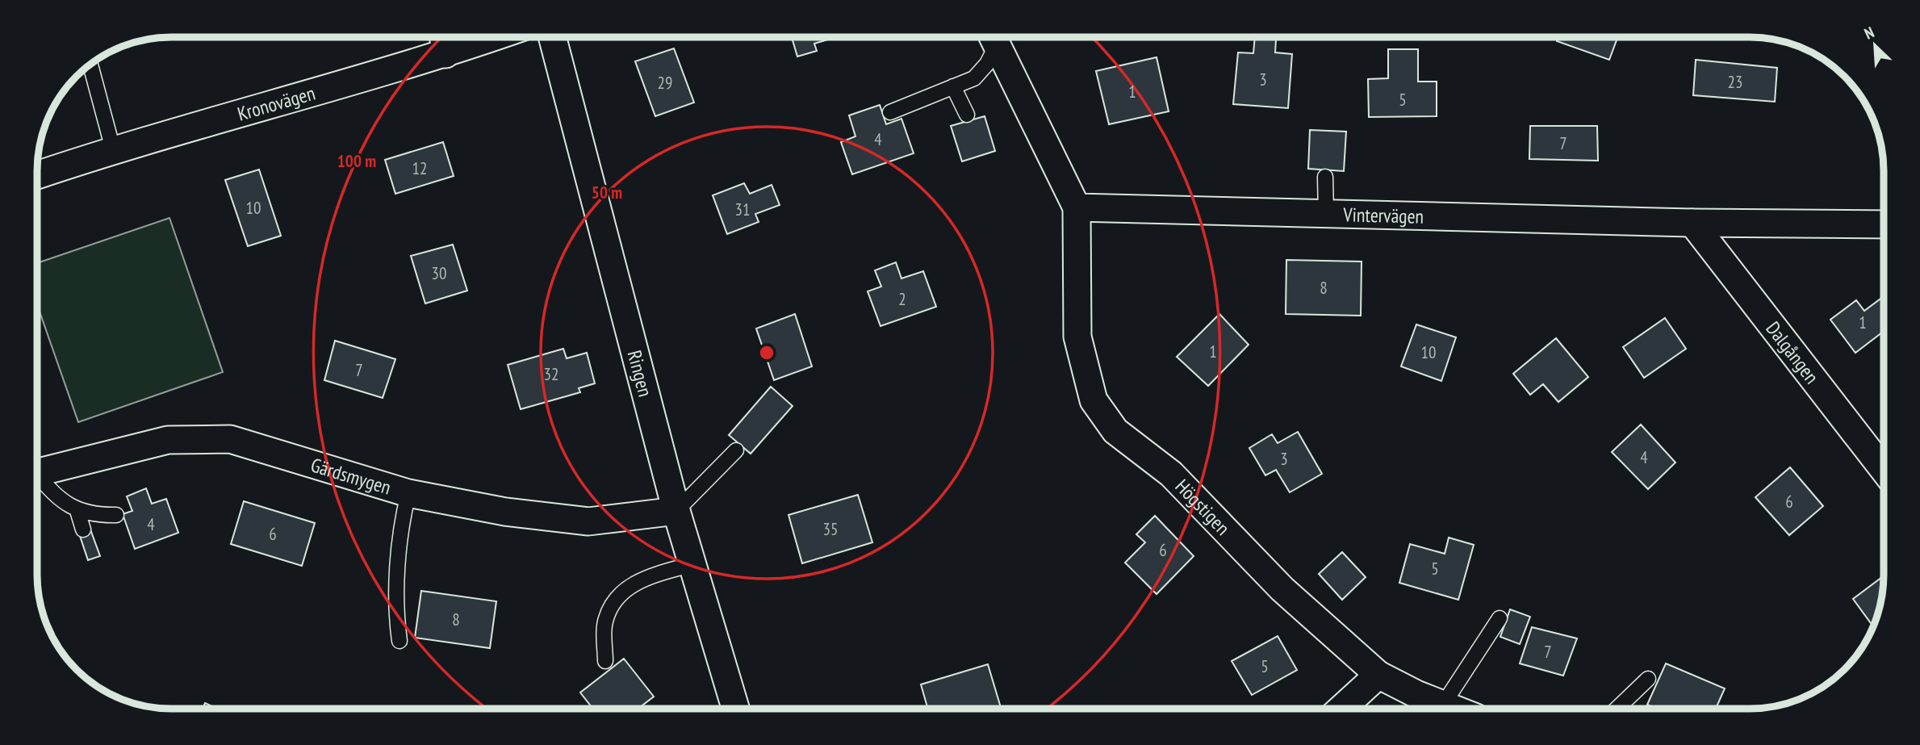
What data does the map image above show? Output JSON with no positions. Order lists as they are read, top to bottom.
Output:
{
  "streets": {
    "street": [
      "Kronovägen",
      "Vintervägen",
      "Dalgången",
      "Ringen",
      "Gärdsmygen",
      "Högstigen"
    ]
  },
  "crossings": [
    ["Vintervägen", "Dalgången"],
    ["Vintervägen", "Högstigen"],
    ["Ringen", "Gärdsmygen"]
  ],
  "house_numbers": [
    "3",
    "23",
    "29",
    "1",
    "5",
    "4",
    "7",
    "12",
    "10",
    "31",
    "30",
    "8",
    "2",
    "1",
    "1",
    "10",
    "7",
    "32",
    "4",
    "3",
    "6",
    "4",
    "35",
    "6",
    "6",
    "5",
    "8",
    "7",
    "5"
  ],
  "north": "top left",
  "rings": ["100 m", "50 m"]
}
